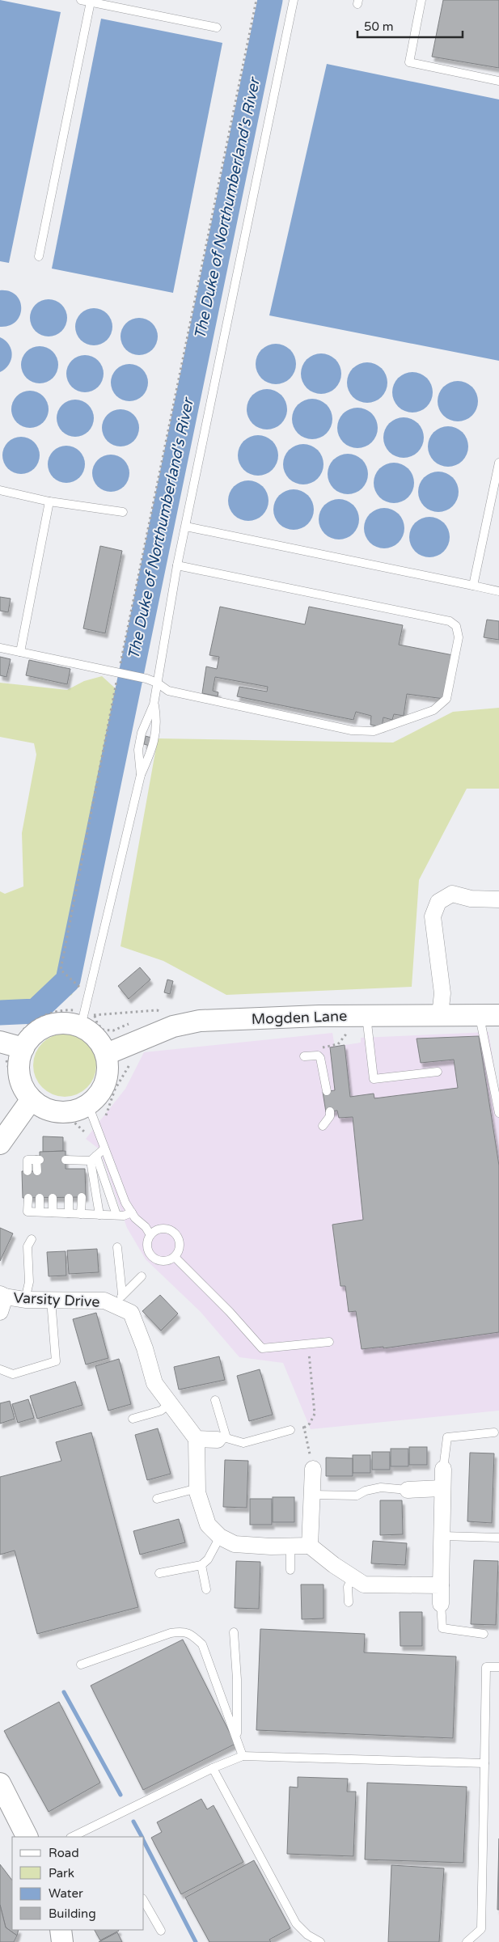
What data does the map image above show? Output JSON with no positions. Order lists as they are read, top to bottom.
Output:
{
  "streets": {
    "street": ["Mogden Lane", "Varsity Drive"]
  },
  "water": ["The Duke of Northumberland's River"],
  "legend": [
    "Road",
    "Park",
    "Water",
    "Building"
  ],
  "scale_bar": "50 m"
}
